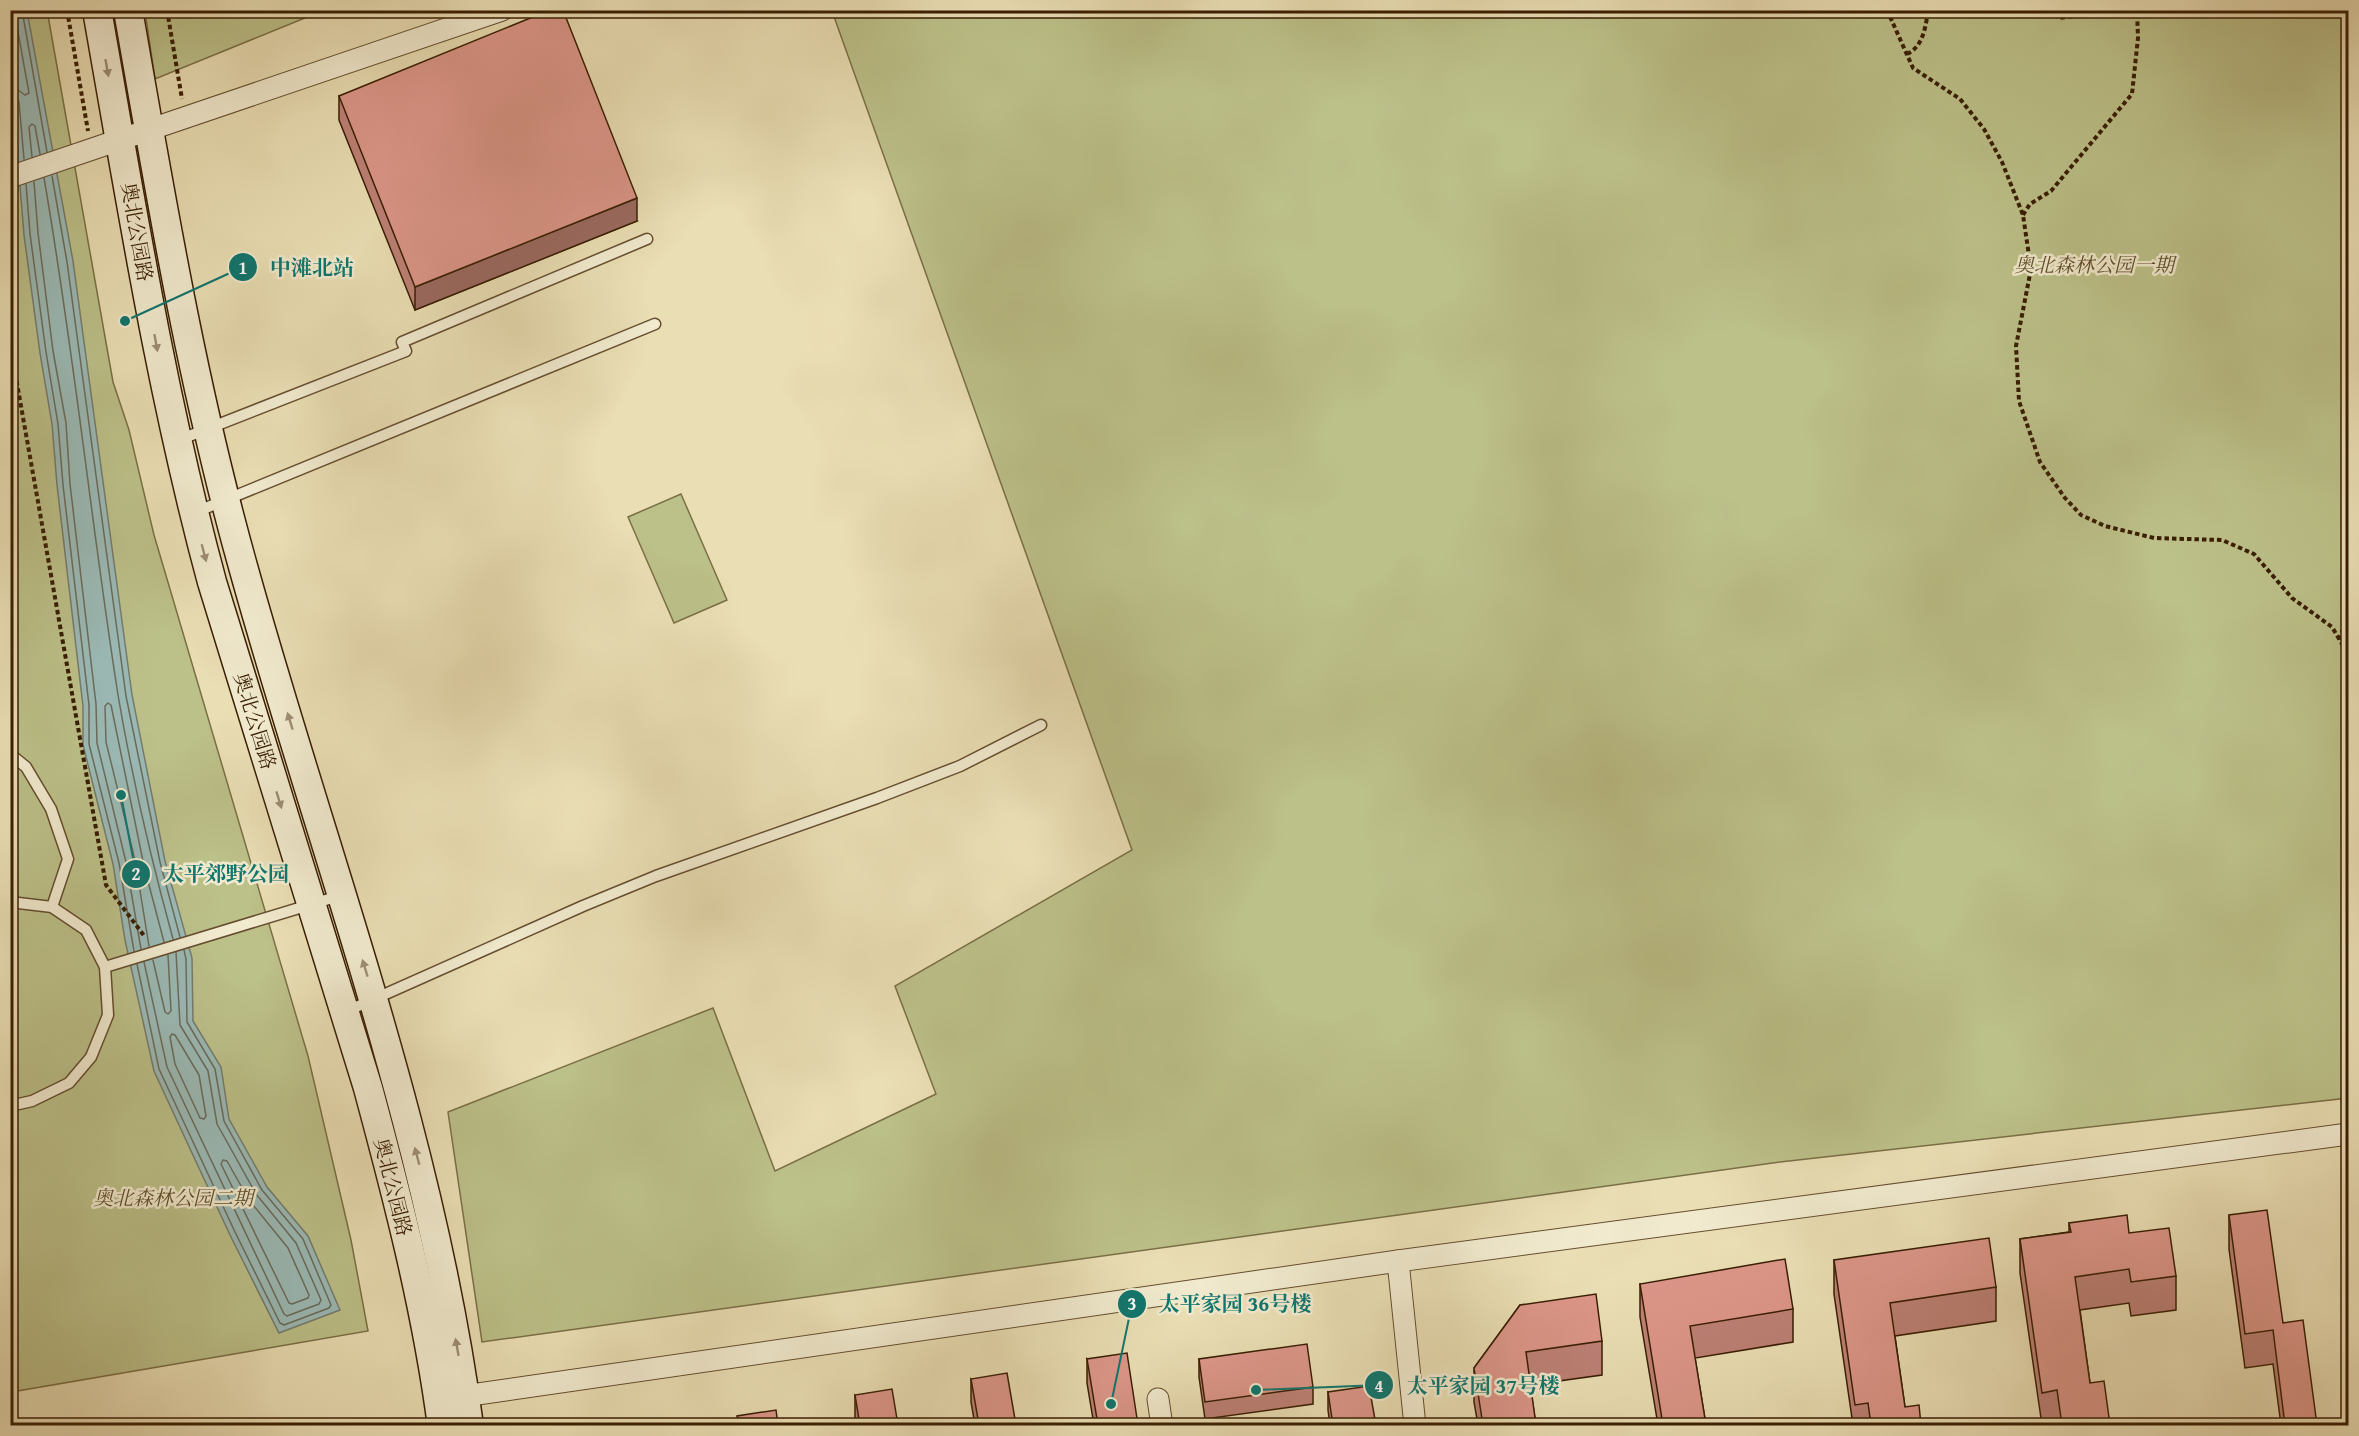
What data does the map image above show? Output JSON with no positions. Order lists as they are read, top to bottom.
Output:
{
  "streets": {
    "main road": ["奥北公园路"]
  },
  "parks": ["奥北森林公园一期", "奥北森林公园二期"],
  "places": [
    "中滩北站",
    "太平郊野公园",
    "太平家园 37号楼",
    "太平家园 36号楼"
  ]
}
